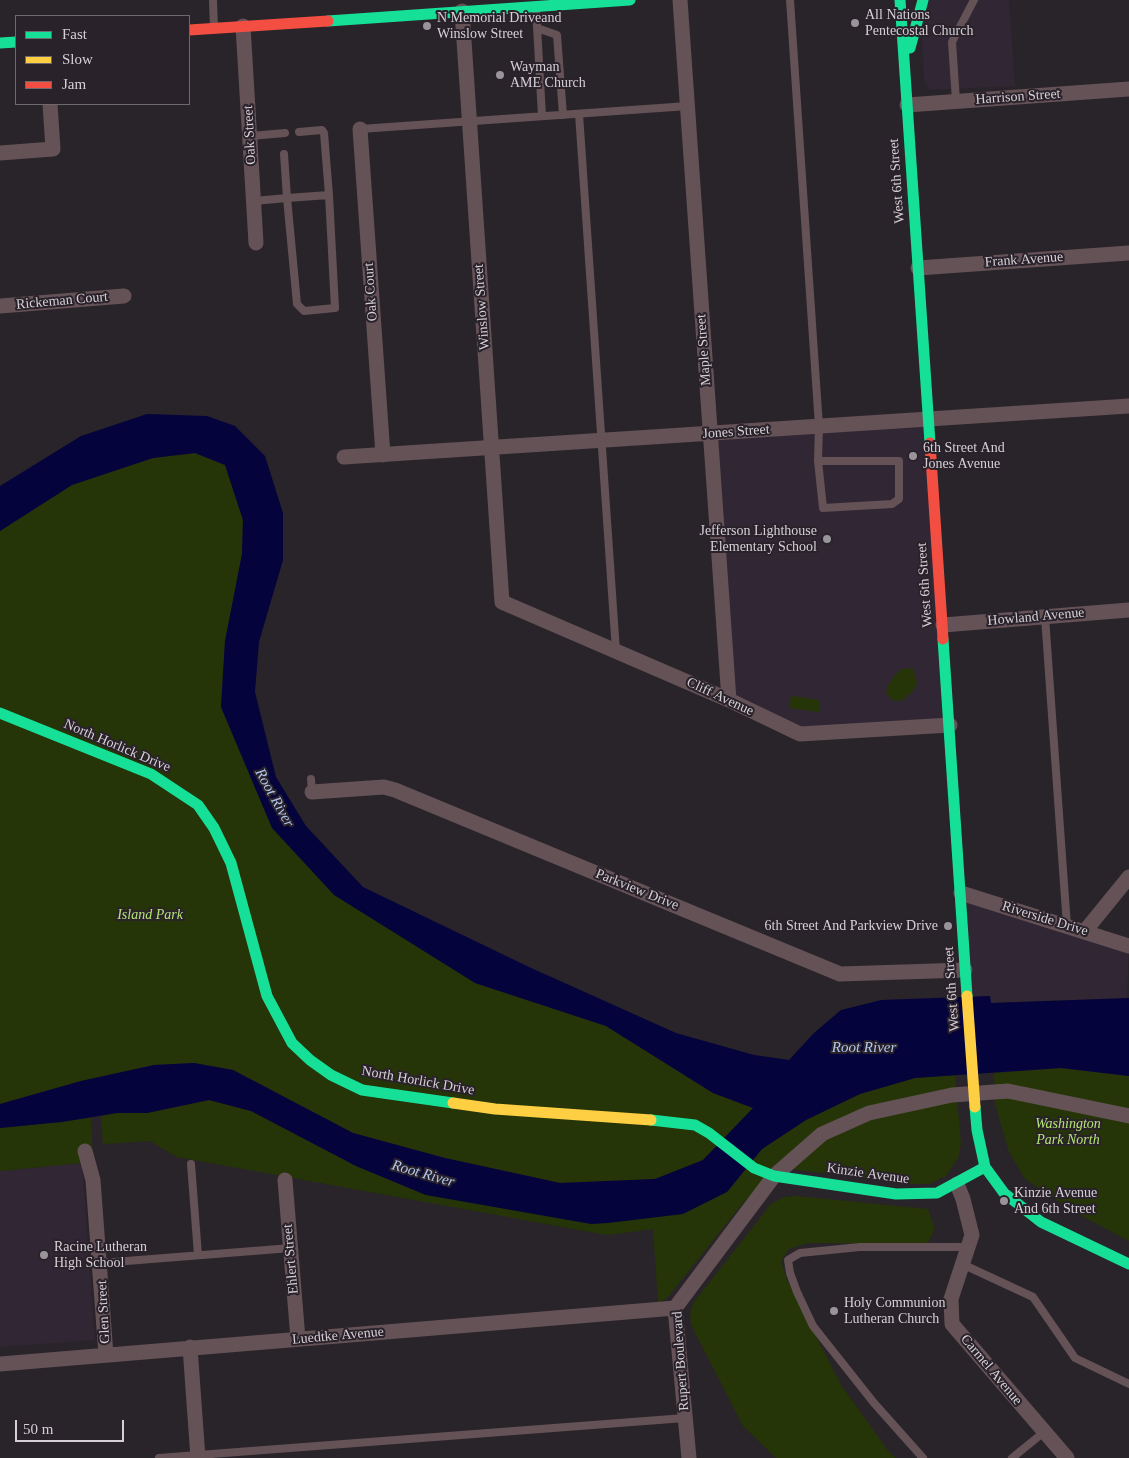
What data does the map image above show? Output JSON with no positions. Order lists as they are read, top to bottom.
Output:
{
  "streets": {
    "street": [
      "Harrison Street",
      "Oak Street",
      "West 6th Street",
      "Frank Avenue",
      "Oak Court",
      "Rickeman Court",
      "Winslow Street",
      "Maple Street",
      "Jones Street",
      "Howland Avenue",
      "Cliff Avenue",
      "North Horlick Drive",
      "Parkview Drive",
      "Riverside Drive",
      "Kinzie Avenue",
      "Ehlert Street",
      "Glen Street",
      "Luedtke Avenue",
      "Rupert Boulevard",
      "Carmel Avenue"
    ]
  },
  "crossings": [
    ["Harrison Street", "West 6th Street"],
    ["West 6th Street", "Frank Avenue"],
    ["West 6th Street", "Jones Street"],
    ["West 6th Street", "Howland Avenue"],
    ["West 6th Street", "Cliff Avenue"],
    ["West 6th Street", "Parkview Drive"],
    ["West 6th Street", "Riverside Drive"],
    ["West 6th Street", "Kinzie Avenue"],
    ["Oak Court", "Jones Street"],
    ["Winslow Street", "Jones Street"],
    ["Winslow Street", "Cliff Avenue"],
    ["Maple Street", "Jones Street"],
    ["Maple Street", "Cliff Avenue"],
    ["North Horlick Drive", "Kinzie Avenue"],
    ["North Horlick Drive", "Rupert Boulevard"],
    ["Kinzie Avenue", "Rupert Boulevard"],
    ["Kinzie Avenue", "Carmel Avenue"],
    ["Ehlert Street", "Luedtke Avenue"],
    ["Glen Street", "Luedtke Avenue"],
    ["Luedtke Avenue", "Rupert Boulevard"]
  ],
  "water": ["Root River"],
  "parks": ["Island Park", "Washington Park North"],
  "places": [
    "All Nations Pentecostal Church",
    "N Memorial Driveand Winslow Street",
    "Wayman AME Church",
    "6th Street And Jones Avenue",
    "Jefferson Lighthouse Elementary School",
    "6th Street And Parkview Drive",
    "Kinzie Avenue And 6th Street",
    "Racine Lutheran High School",
    "Holy Communion Lutheran Church"
  ],
  "legend": ["Fast", "Slow", "Jam"],
  "scale_bar": "50 m"
}
